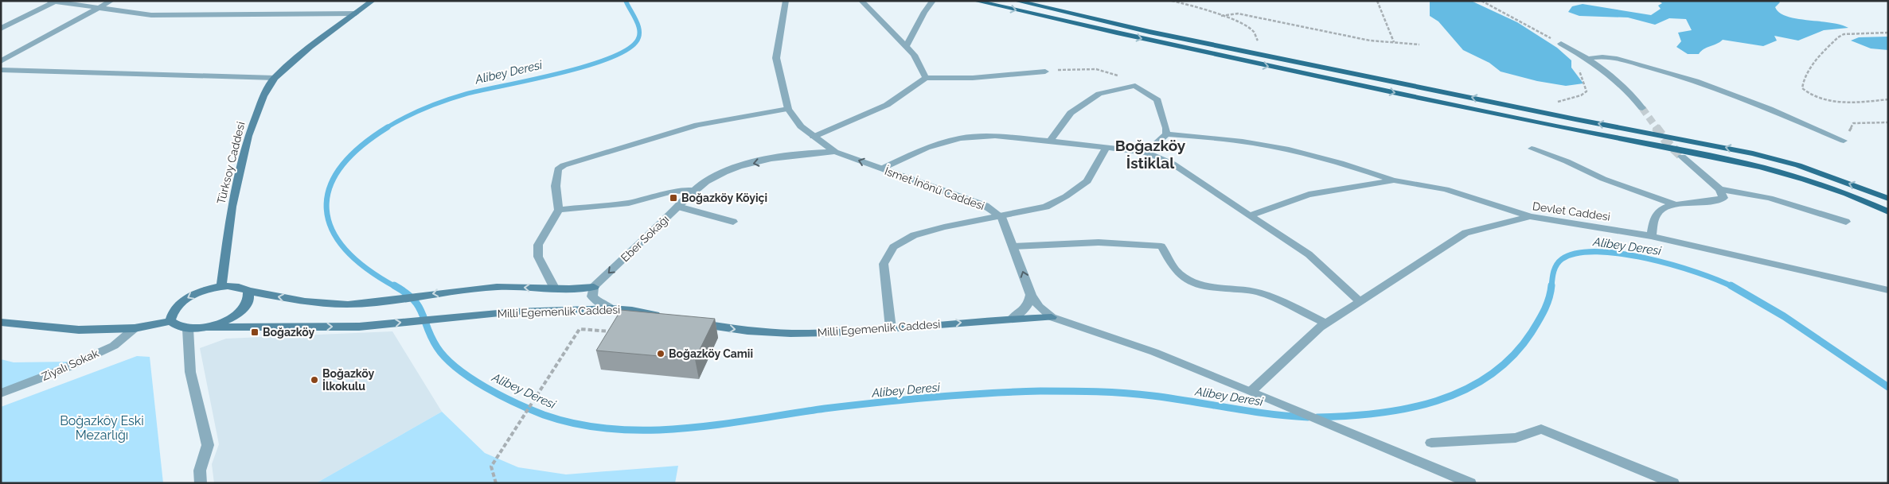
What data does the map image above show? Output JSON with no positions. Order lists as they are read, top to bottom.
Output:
{
  "streets": {
    "main road": ["Türksoy Caddesi", "Milli Egemenlik Caddesi"],
    "street": [
      "İsmet İnönü Caddesi",
      "Devlet Caddesi",
      "Eber Sokağı",
      "Ziyalı Sokak"
    ]
  },
  "districts": ["Boğazköy İstiklal"],
  "water": ["Alibey Deresi"],
  "parks": ["Boğazköy Eski Mezarlığı"],
  "places": {
    "transit": ["Boğazköy Köyiçi", "Boğazköy"],
    "other": ["Boğazköy Camii", "Boğazköy İlkokulu"]
  }
}
